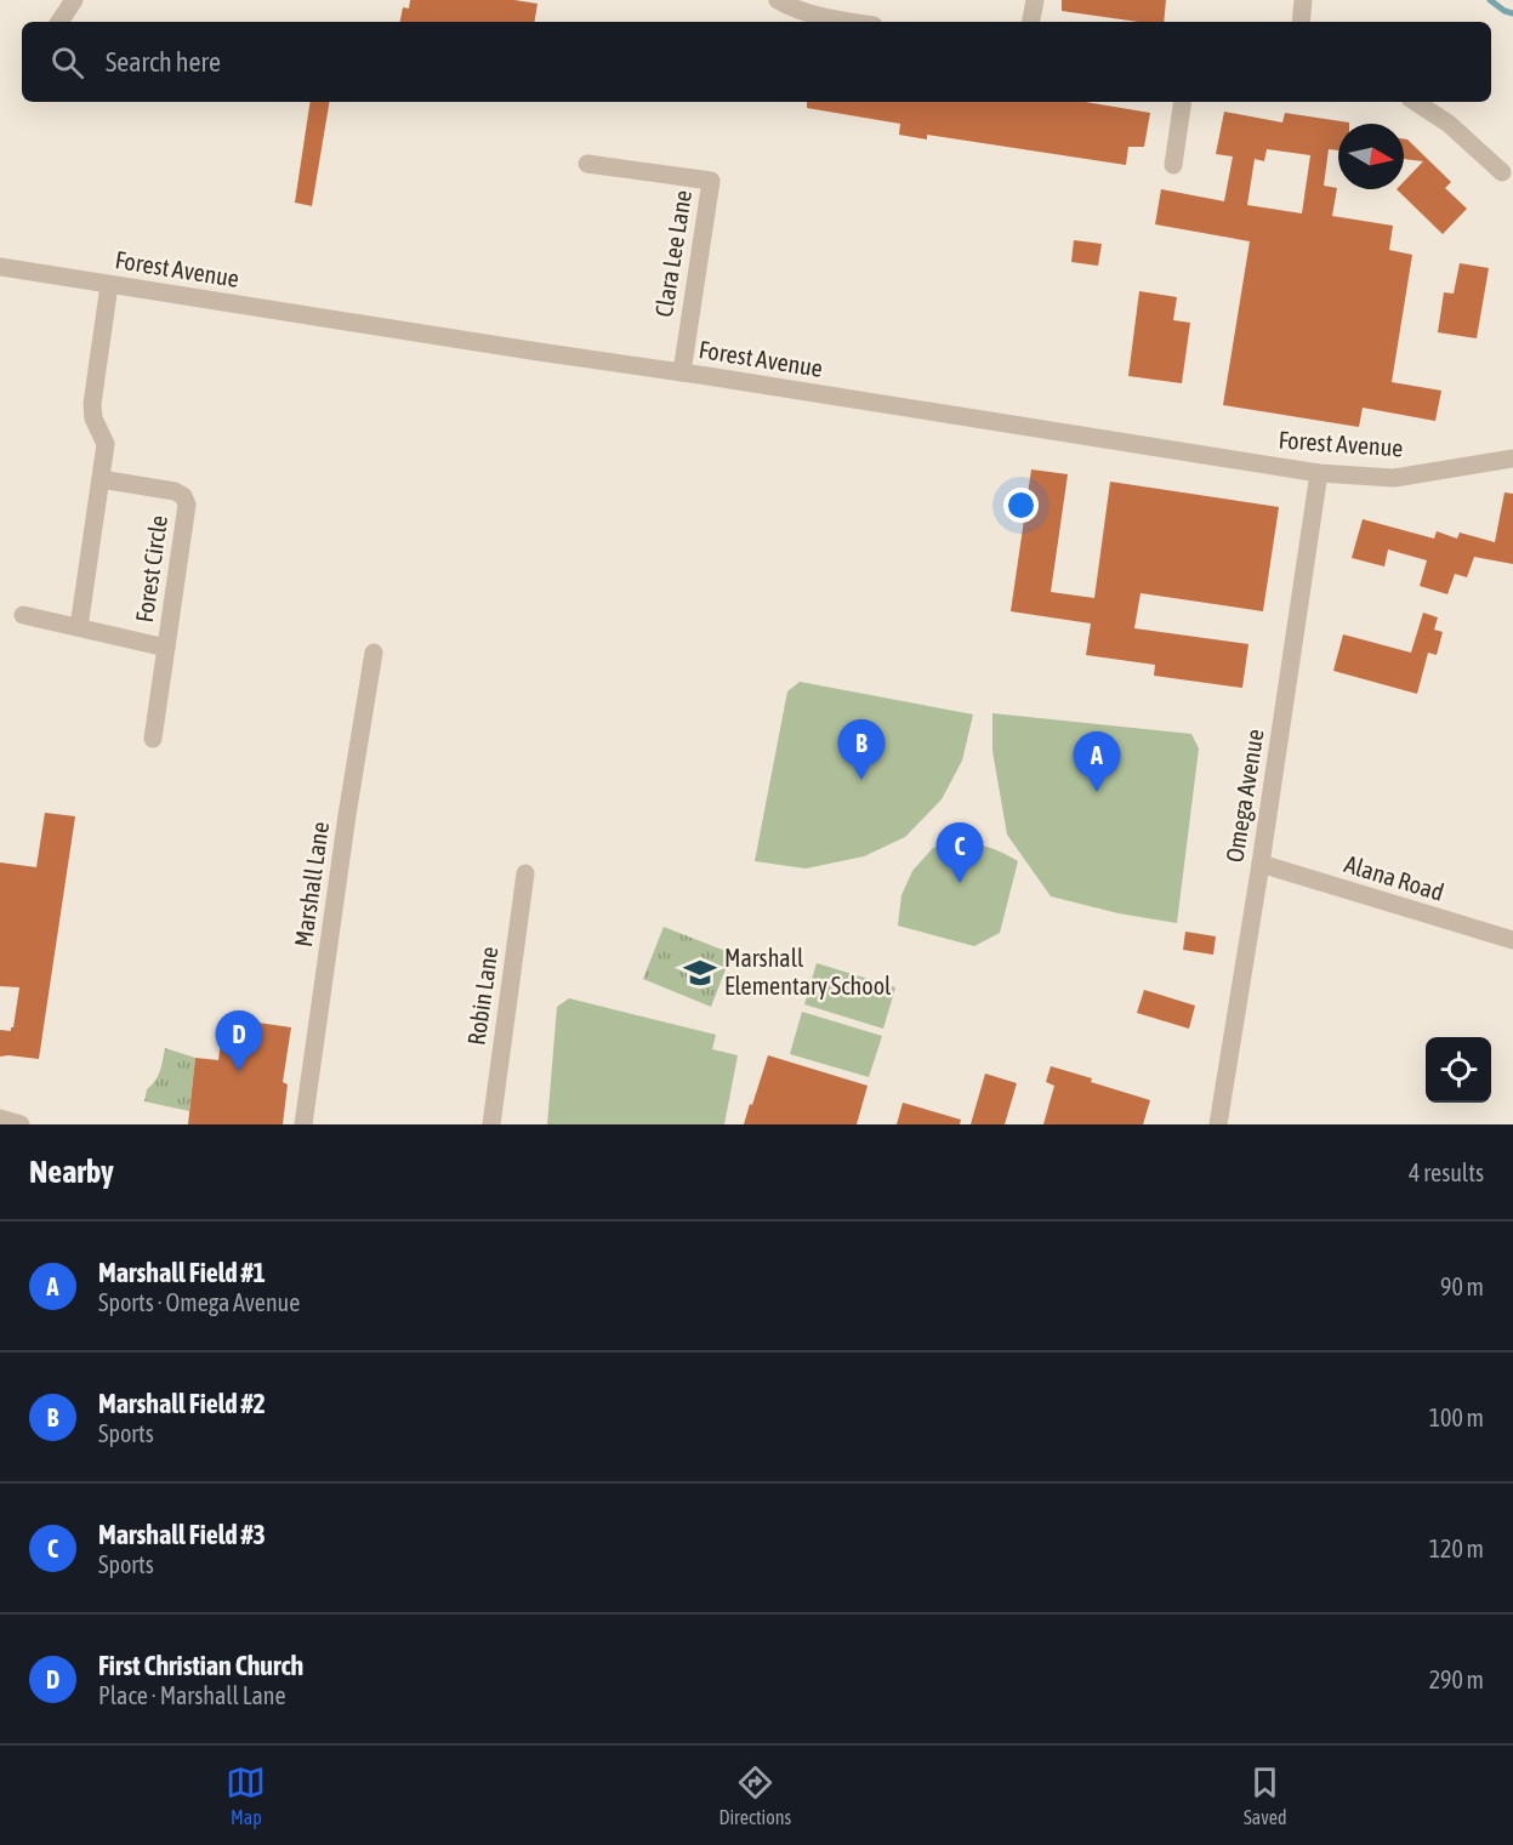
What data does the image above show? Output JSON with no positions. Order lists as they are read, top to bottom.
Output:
{
  "streets": {
    "street": [
      "Clara Lee Lane",
      "Forest Avenue",
      "Forest Circle",
      "Omega Avenue",
      "Alana Road",
      "Marshall Lane",
      "Robin Lane"
    ]
  },
  "crossings": [
    ["Clara Lee Lane", "Forest Avenue"],
    ["Forest Avenue", "Omega Avenue"],
    ["Omega Avenue", "Alana Road"]
  ],
  "places": {
    "school or university": ["Marshall Elementary School"]
  },
  "north": "right",
  "page": {
    "search": "Search here",
    "pins": [
      "B",
      "A",
      "C",
      "D"
    ],
    "heading": ["Nearby", "4 results"],
    "list": [
      {
        "mark": "A",
        "name": "Marshall Field #1",
        "note": "Sports · Omega Avenue",
        "value": "90 m"
      },
      {
        "mark": "B",
        "name": "Marshall Field #2",
        "note": "Sports",
        "value": "100 m"
      },
      {
        "mark": "C",
        "name": "Marshall Field #3",
        "note": "Sports",
        "value": "120 m"
      },
      {
        "mark": "D",
        "name": "First Christian Church",
        "note": "Place · Marshall Lane",
        "value": "290 m"
      }
    ],
    "nav": ["Map", "Directions", "Saved"]
  }
}
